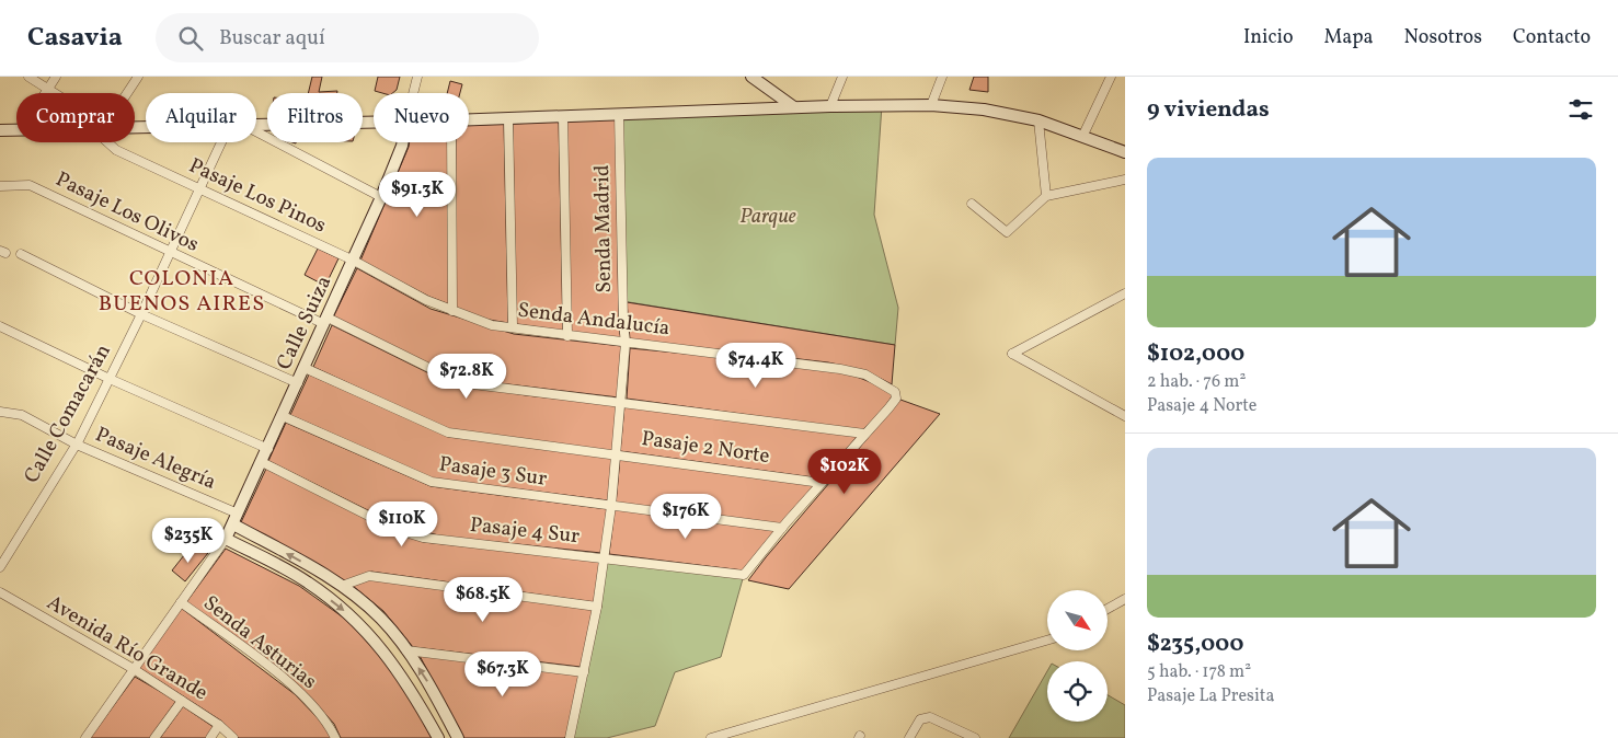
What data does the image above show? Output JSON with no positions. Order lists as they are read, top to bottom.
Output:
{
  "streets": {
    "street": [
      "Pasaje Los Pinos",
      "Pasaje Los Olivos",
      "Senda Madrid",
      "Senda Andalucía",
      "Calle Suiza",
      "Calle Comacarán",
      "Pasaje 2 Norte",
      "Pasaje Alegría",
      "Pasaje 3 Sur",
      "Pasaje 4 Sur",
      "Senda Asturias",
      "Avenida Río Grande"
    ]
  },
  "crossings": [
    ["Pasaje Los Pinos", "Senda Andalucía"],
    ["Pasaje Los Pinos", "Calle Suiza"],
    ["Pasaje Los Pinos", "Calle Comacarán"],
    ["Pasaje Los Olivos", "Senda Madrid"],
    ["Pasaje Los Olivos", "Senda Andalucía"],
    ["Pasaje Los Olivos", "Calle Suiza"],
    ["Pasaje Los Olivos", "Calle Comacarán"],
    ["Senda Madrid", "Senda Andalucía"],
    ["Senda Madrid", "Pasaje 2 Norte"],
    ["Senda Madrid", "Pasaje 3 Sur"],
    ["Senda Madrid", "Pasaje 4 Sur"],
    ["Senda Andalucía", "Calle Suiza"],
    ["Calle Suiza", "Pasaje 2 Norte"],
    ["Calle Suiza", "Pasaje Alegría"],
    ["Calle Suiza", "Pasaje 3 Sur"],
    ["Calle Suiza", "Pasaje 4 Sur"],
    ["Calle Comacarán", "Pasaje Alegría"],
    ["Pasaje 3 Sur", "Pasaje 4 Sur"]
  ],
  "districts": ["COLONIA BUENOS AIRES"],
  "parks": ["Parque"],
  "north": "bottom right",
  "page": {
    "header": "Casavia",
    "search": "Buscar aquí",
    "nav": [
      "Inicio",
      "Mapa",
      "Nosotros",
      "Contacto"
    ],
    "heading": "9 viviendas",
    "chip": [
      "Comprar",
      "Alquilar",
      "Filtros",
      "Nuevo"
    ],
    "list": [
      {
        "name": "$102,000",
        "note": "2 hab. · 76 m² · Pasaje 4 Norte"
      },
      {
        "name": "$235,000",
        "note": "5 hab. · 178 m² · Pasaje La Presita"
      }
    ],
    "price": [
      "$91.3K",
      "$74.4K",
      "$72.8K",
      "$102K",
      "$176K",
      "$110K",
      "$235K",
      "$68.5K",
      "$67.3K"
    ]
  }
}
